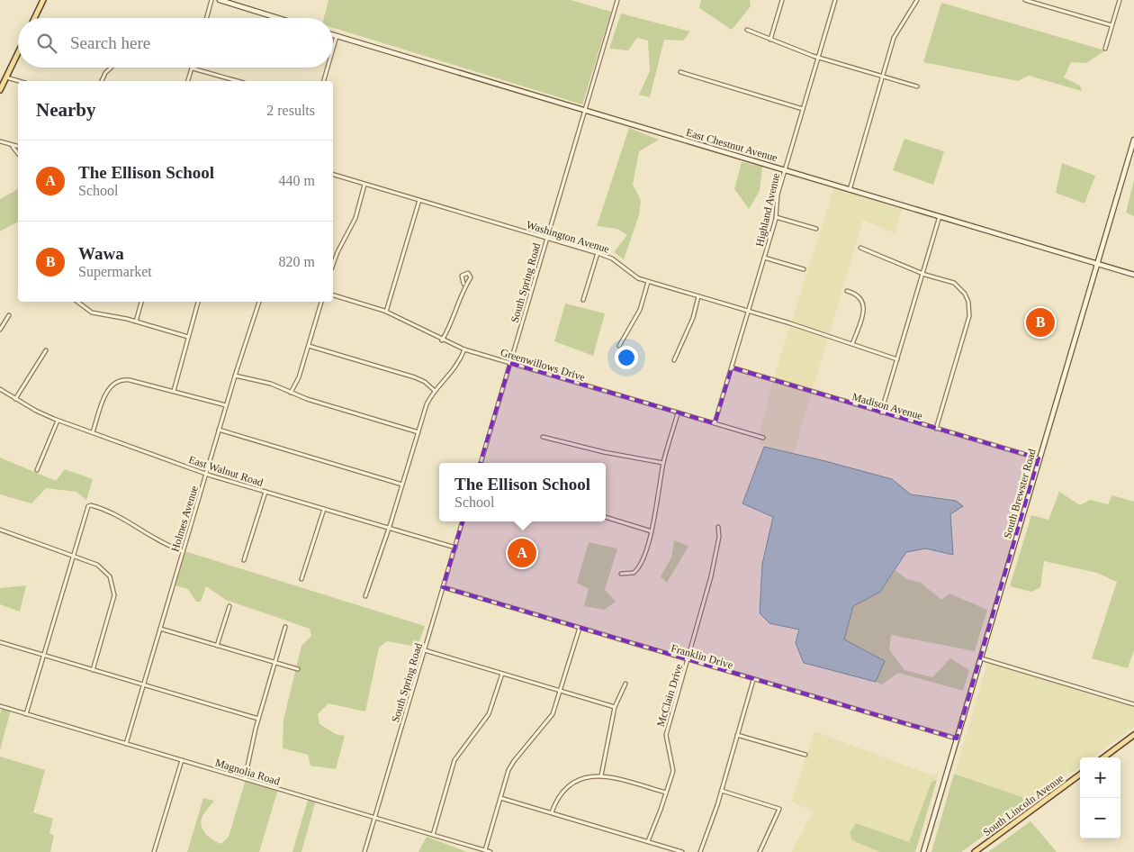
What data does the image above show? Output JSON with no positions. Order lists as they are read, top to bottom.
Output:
{
  "streets": {
    "main road": ["South Lincoln Avenue"],
    "street": [
      "East Chestnut Avenue",
      "Highland Avenue",
      "Washington Avenue",
      "South Spring Road",
      "Greenwillows Drive",
      "Madison Avenue",
      "East Walnut Road",
      "South Brewster Road",
      "Holmes Avenue",
      "Franklin Drive",
      "McClain Drive",
      "Magnolia Road"
    ]
  },
  "crossings": [
    ["East Chestnut Avenue", "Highland Avenue"],
    ["East Chestnut Avenue", "South Spring Road"],
    ["East Chestnut Avenue", "South Brewster Road"],
    ["Highland Avenue", "Washington Avenue"],
    ["Highland Avenue", "Greenwillows Drive"],
    ["Highland Avenue", "Madison Avenue"],
    ["Washington Avenue", "South Spring Road"],
    ["South Spring Road", "Greenwillows Drive"],
    ["South Spring Road", "East Walnut Road"],
    ["South Spring Road", "Franklin Drive"],
    ["South Spring Road", "Magnolia Road"],
    ["Madison Avenue", "South Brewster Road"],
    ["East Walnut Road", "Holmes Avenue"],
    ["South Brewster Road", "Franklin Drive"],
    ["Holmes Avenue", "Magnolia Road"],
    ["Franklin Drive", "McClain Drive"]
  ],
  "page": {
    "search": "Search here",
    "heading": ["Nearby", "2 results"],
    "list": [
      {
        "mark": "A",
        "name": "The Ellison School",
        "note": "School",
        "value": "440 m"
      },
      {
        "mark": "B",
        "name": "Wawa",
        "note": "Supermarket",
        "value": "820 m"
      }
    ],
    "pins": ["B", "A"],
    "popup": ["The Ellison School", "School"],
    "map_buttons": ["+", "−"]
  }
}
